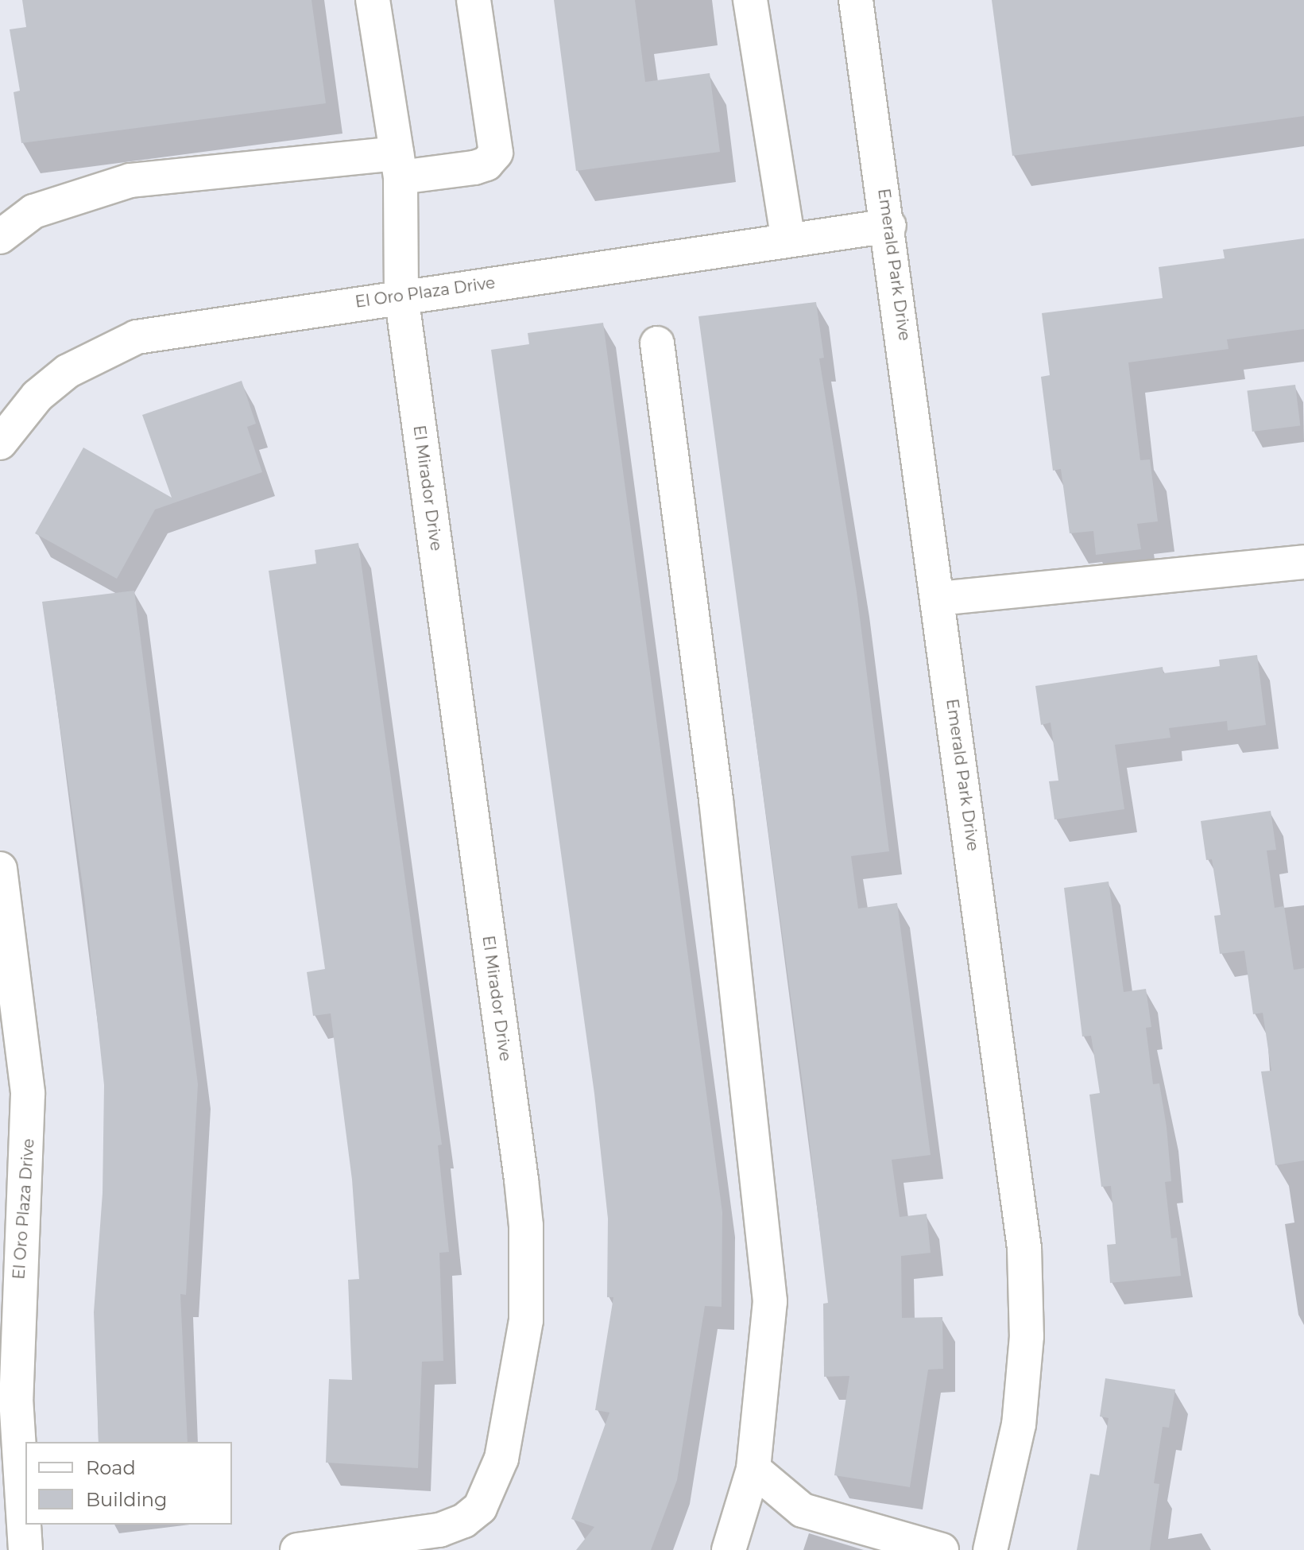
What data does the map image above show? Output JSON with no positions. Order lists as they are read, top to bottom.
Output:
{
  "streets": {
    "street": ["Emerald Park Drive", "El Oro Plaza Drive", "El Mirador Drive"]
  },
  "crossings": [
    ["Emerald Park Drive", "El Oro Plaza Drive"],
    ["El Oro Plaza Drive", "El Mirador Drive"]
  ],
  "legend": ["Road", "Building"]
}
